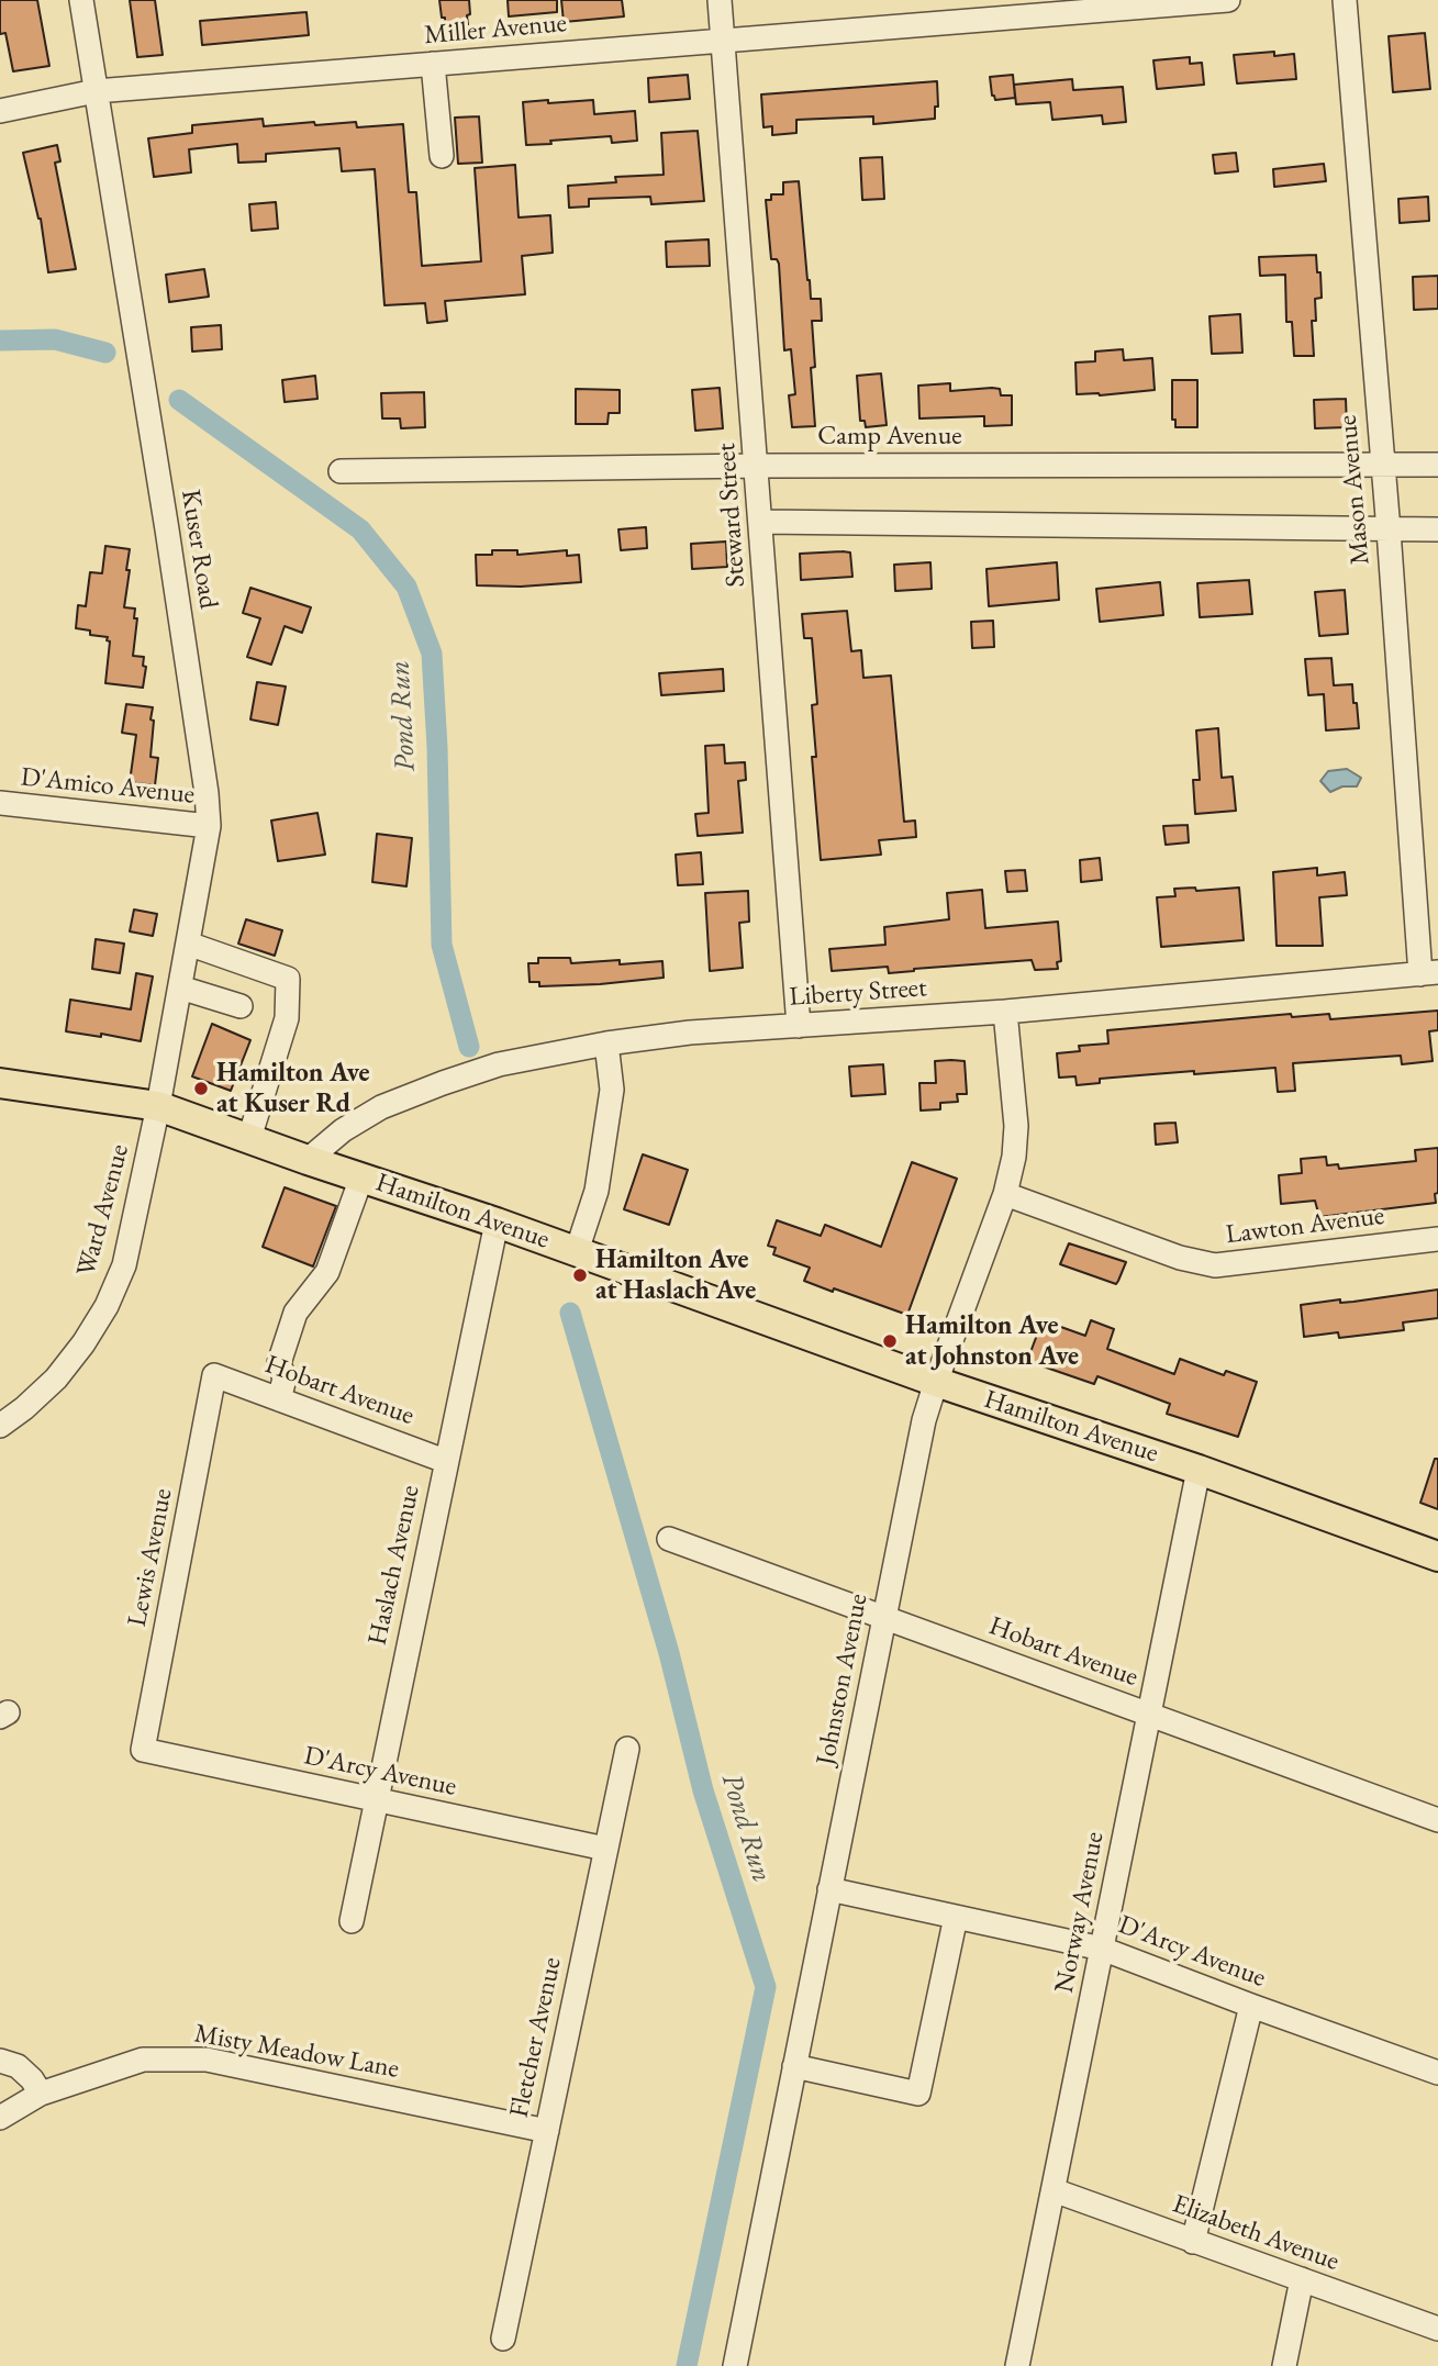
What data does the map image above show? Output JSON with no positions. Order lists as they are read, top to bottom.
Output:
{
  "streets": {
    "main road": ["Hamilton Avenue"],
    "street": [
      "Miller Avenue",
      "Camp Avenue",
      "Mason Avenue",
      "Steward Street",
      "Kuser Road",
      "D'Amico Avenue",
      "Liberty Street",
      "Ward Avenue",
      "Lawton Avenue",
      "Hobart Avenue",
      "Lewis Avenue",
      "Haslach Avenue",
      "Johnston Avenue",
      "D'Arcy Avenue",
      "Norway Avenue",
      "Fletcher Avenue",
      "Misty Meadow Lane",
      "Elizabeth Avenue"
    ]
  },
  "crossings": [
    ["Miller Avenue", "Steward Street"],
    ["Miller Avenue", "Kuser Road"],
    ["Camp Avenue", "Mason Avenue"],
    ["Camp Avenue", "Steward Street"],
    ["Mason Avenue", "Liberty Street"],
    ["Steward Street", "Liberty Street"],
    ["Kuser Road", "D'Amico Avenue"],
    ["Kuser Road", "Ward Avenue"],
    ["Kuser Road", "Hamilton Avenue"],
    ["Liberty Street", "Hamilton Avenue"],
    ["Liberty Street", "Johnston Avenue"],
    ["Ward Avenue", "Hamilton Avenue"],
    ["Hamilton Avenue", "Haslach Avenue"],
    ["Hamilton Avenue", "Johnston Avenue"],
    ["Hamilton Avenue", "Norway Avenue"],
    ["Lawton Avenue", "Johnston Avenue"],
    ["Hobart Avenue", "Lewis Avenue"],
    ["Hobart Avenue", "Haslach Avenue"],
    ["Hobart Avenue", "Johnston Avenue"],
    ["Hobart Avenue", "Norway Avenue"],
    ["Lewis Avenue", "D'Arcy Avenue"],
    ["Haslach Avenue", "D'Arcy Avenue"],
    ["Johnston Avenue", "D'Arcy Avenue"],
    ["D'Arcy Avenue", "Norway Avenue"],
    ["D'Arcy Avenue", "Fletcher Avenue"],
    ["Norway Avenue", "Elizabeth Avenue"],
    ["Fletcher Avenue", "Misty Meadow Lane"]
  ],
  "water": ["Pond Run"],
  "places": ["Hamilton Ave at Kuser Rd", "Hamilton Ave at Haslach Ave", "Hamilton Ave at Johnston Ave"]
}
